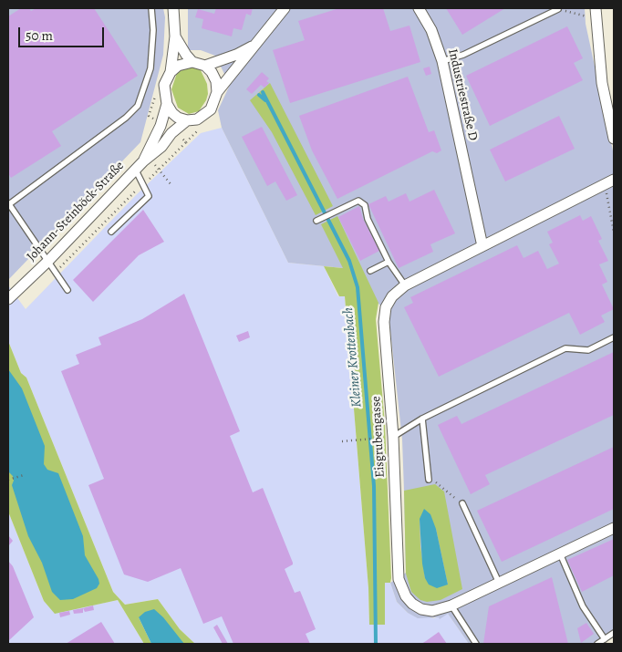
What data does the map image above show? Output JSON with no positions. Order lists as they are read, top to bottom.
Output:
{
  "streets": {
    "street": ["Industriestraße D", "Johann-Steinböck-Straße", "Eisgrubengasse"]
  },
  "crossings": [
    ["Industriestraße D", "Eisgrubengasse"]
  ],
  "water": ["Kleiner Krottenbach"],
  "scale_bar": "50 m"
}
